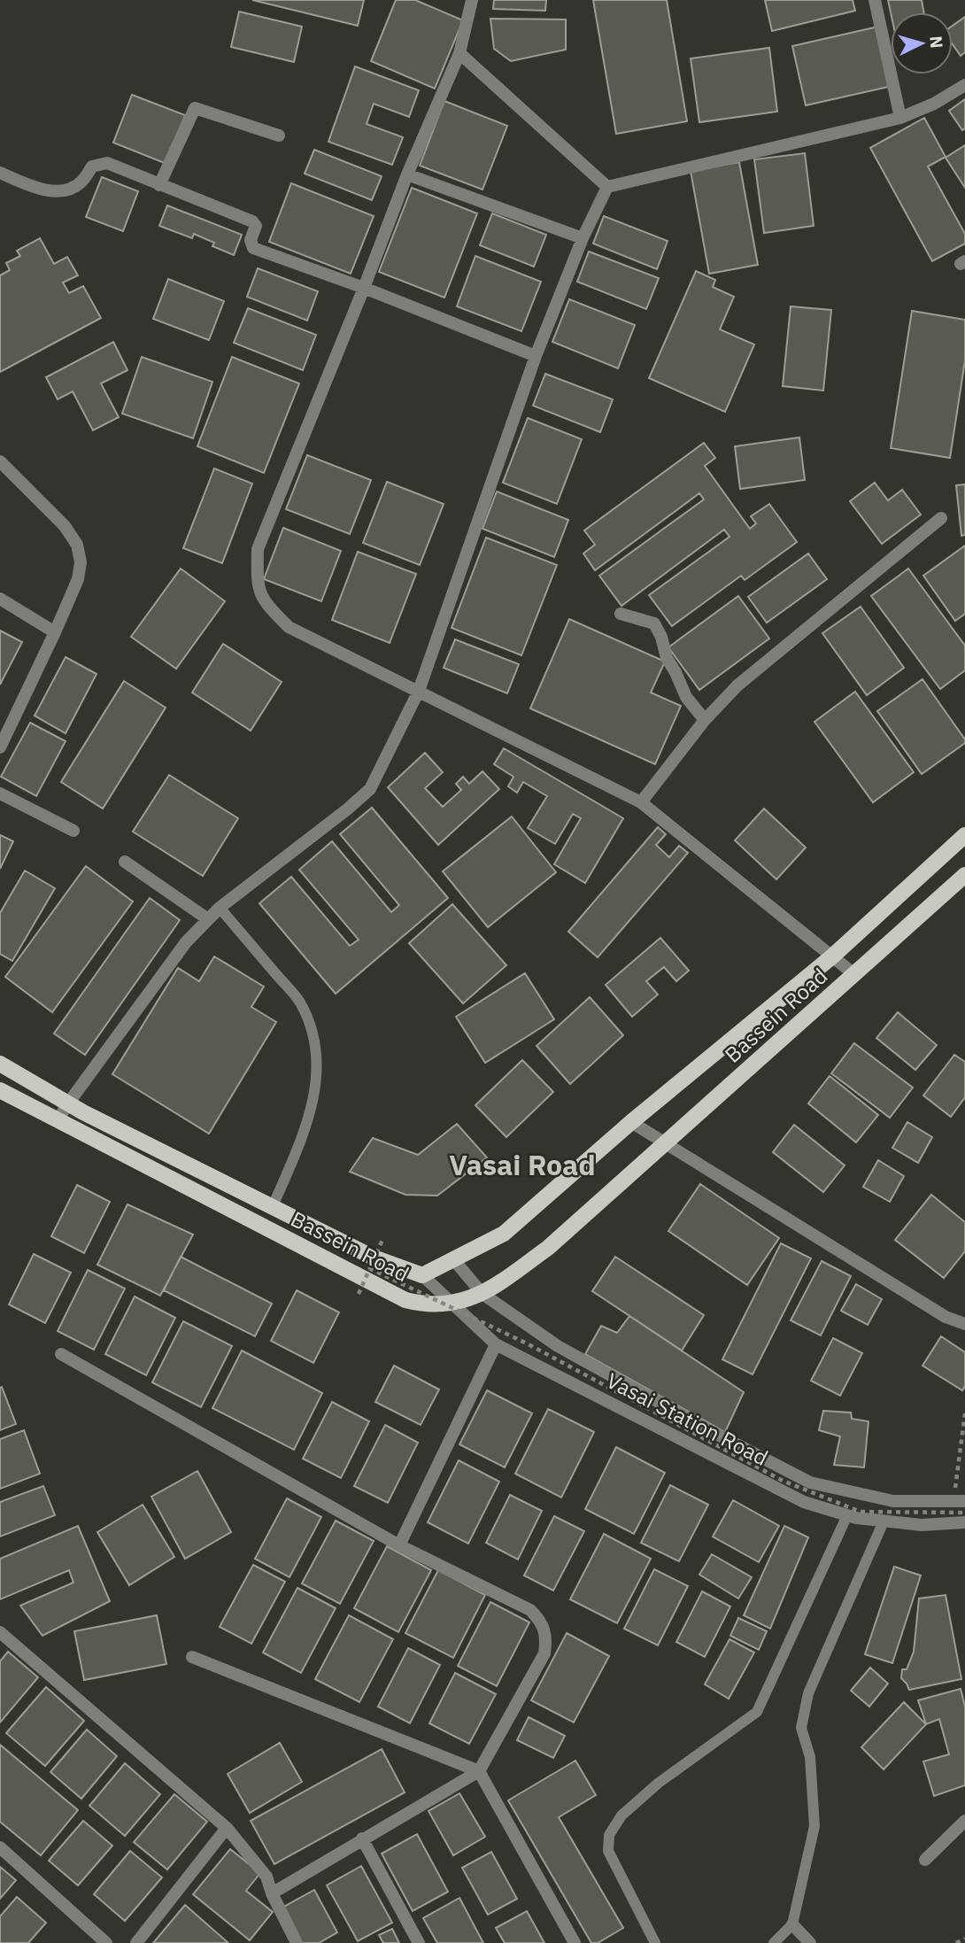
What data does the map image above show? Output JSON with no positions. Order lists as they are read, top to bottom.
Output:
{
  "streets": {
    "main road": ["Bassein Road"],
    "street": ["Vasai Station Road"]
  },
  "crossings": [
    ["Bassein Road", "Vasai Station Road"]
  ],
  "districts": ["Vasai Road"],
  "north": "right"
}
